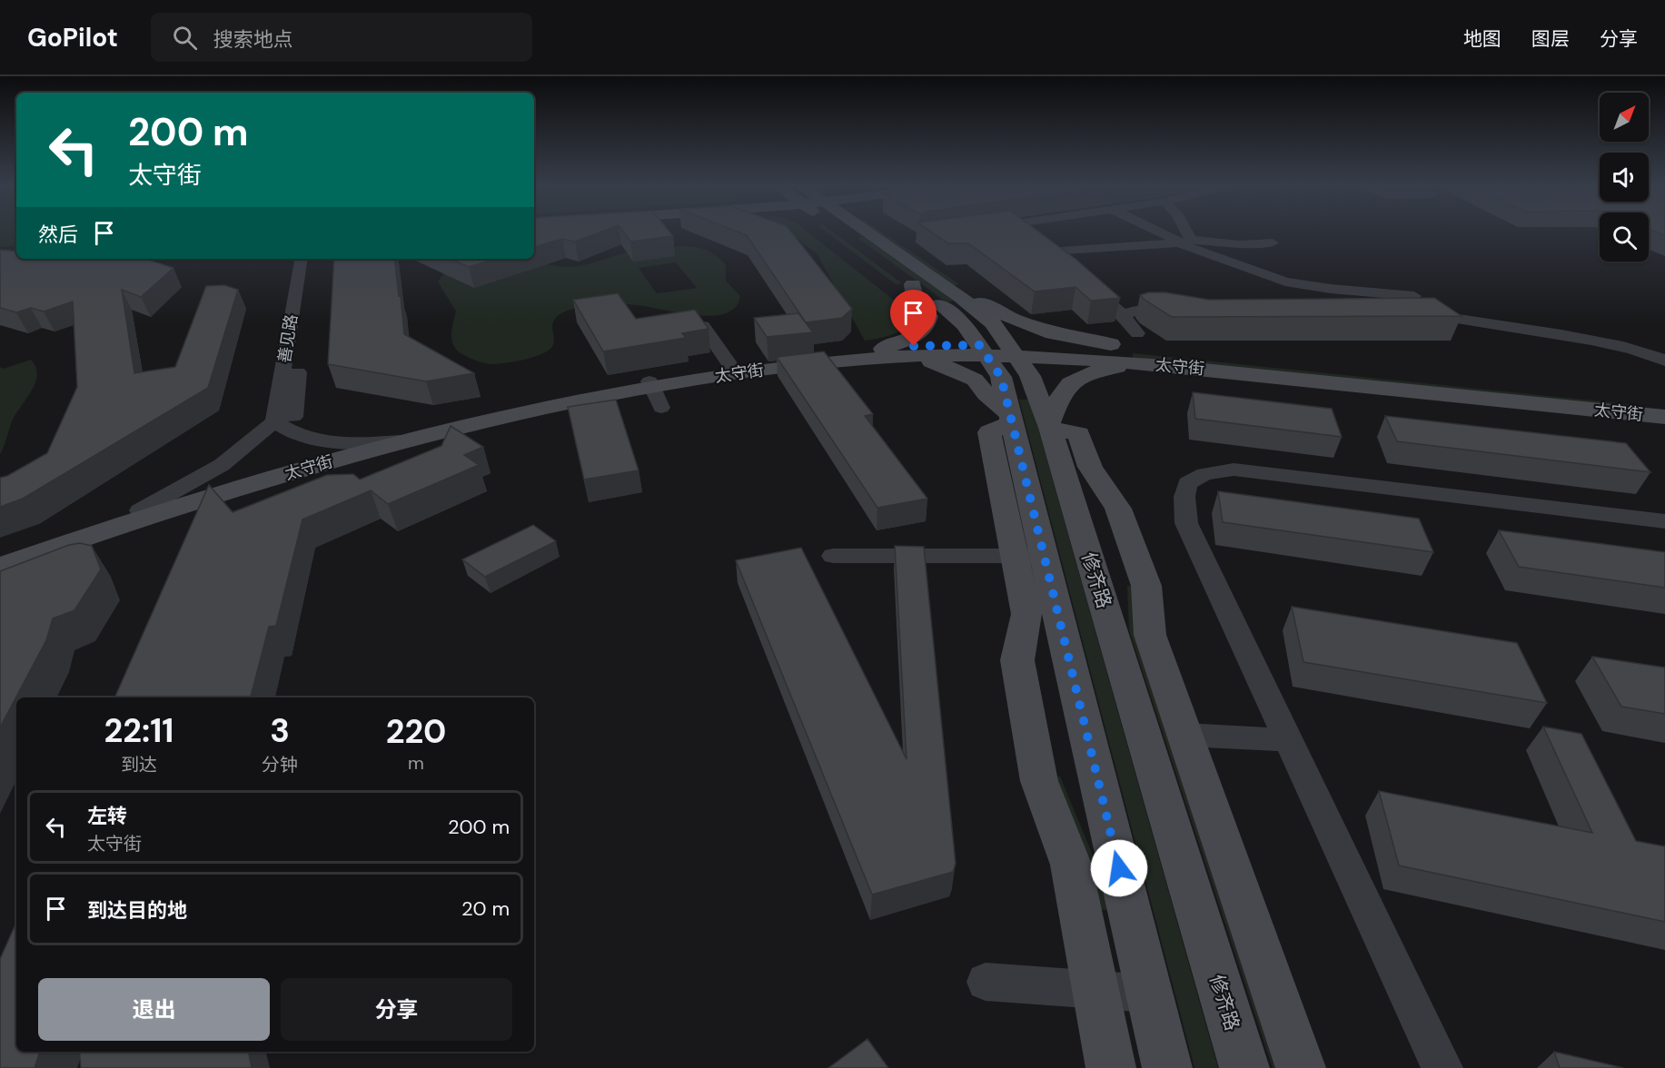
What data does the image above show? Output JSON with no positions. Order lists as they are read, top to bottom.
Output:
{
  "streets": {
    "street": ["善见路", "太守街", "修齐路"]
  },
  "crossings": [
    ["太守街", "修齐路"]
  ],
  "north": "top right",
  "page": {
    "header": "GoPilot",
    "search": "搜索地点",
    "nav": ["地图", "图层", "分享"],
    "turn": ["200 m", "太守街"],
    "then": "然后",
    "eta": [
      "22:11",
      "到达",
      "3",
      "分钟",
      "220",
      "m"
    ],
    "list": [
      {
        "name": "左转",
        "note": "太守街",
        "value": "200 m"
      },
      {
        "name": "到达目的地",
        "value": "20 m"
      }
    ],
    "buttons": ["退出", "分享"]
  }
}
